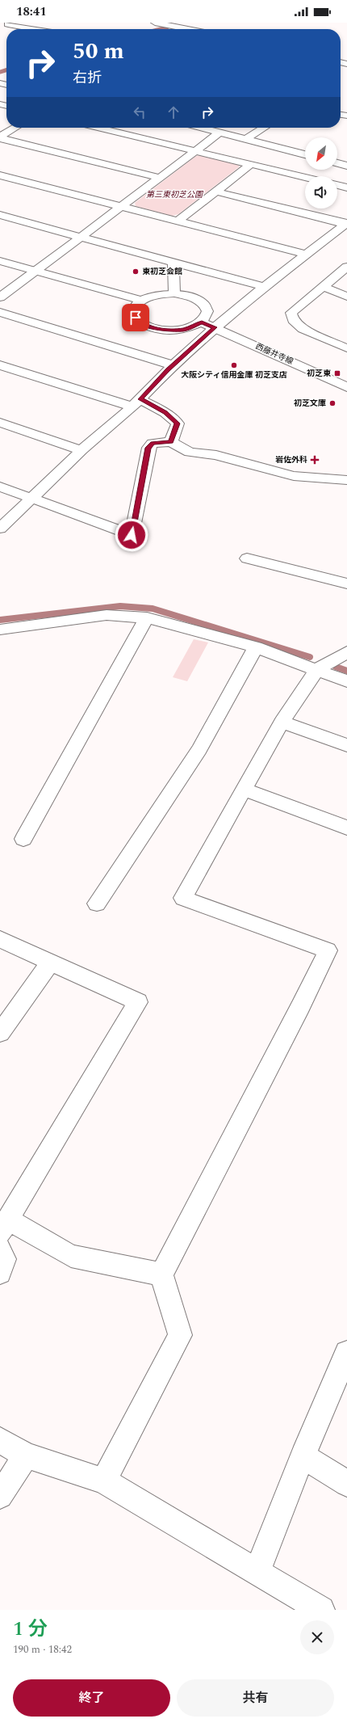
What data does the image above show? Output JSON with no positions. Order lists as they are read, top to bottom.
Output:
{
  "streets": {
    "street": ["西藤井寺線"]
  },
  "parks": ["第三東初芝公園"],
  "places": {
    "other": ["東初芝会館", "大阪シティ信用金庫 初芝支店", "初芝文庫"],
    "transit": ["初芝東"],
    "health": ["岩佐外科"]
  },
  "north": "bottom left",
  "page": {
    "status": "18:41",
    "turn": ["50 m", "右折"],
    "heading": ["1 分", "190 m · 18:42"],
    "buttons": ["終了", "共有"]
  }
}
